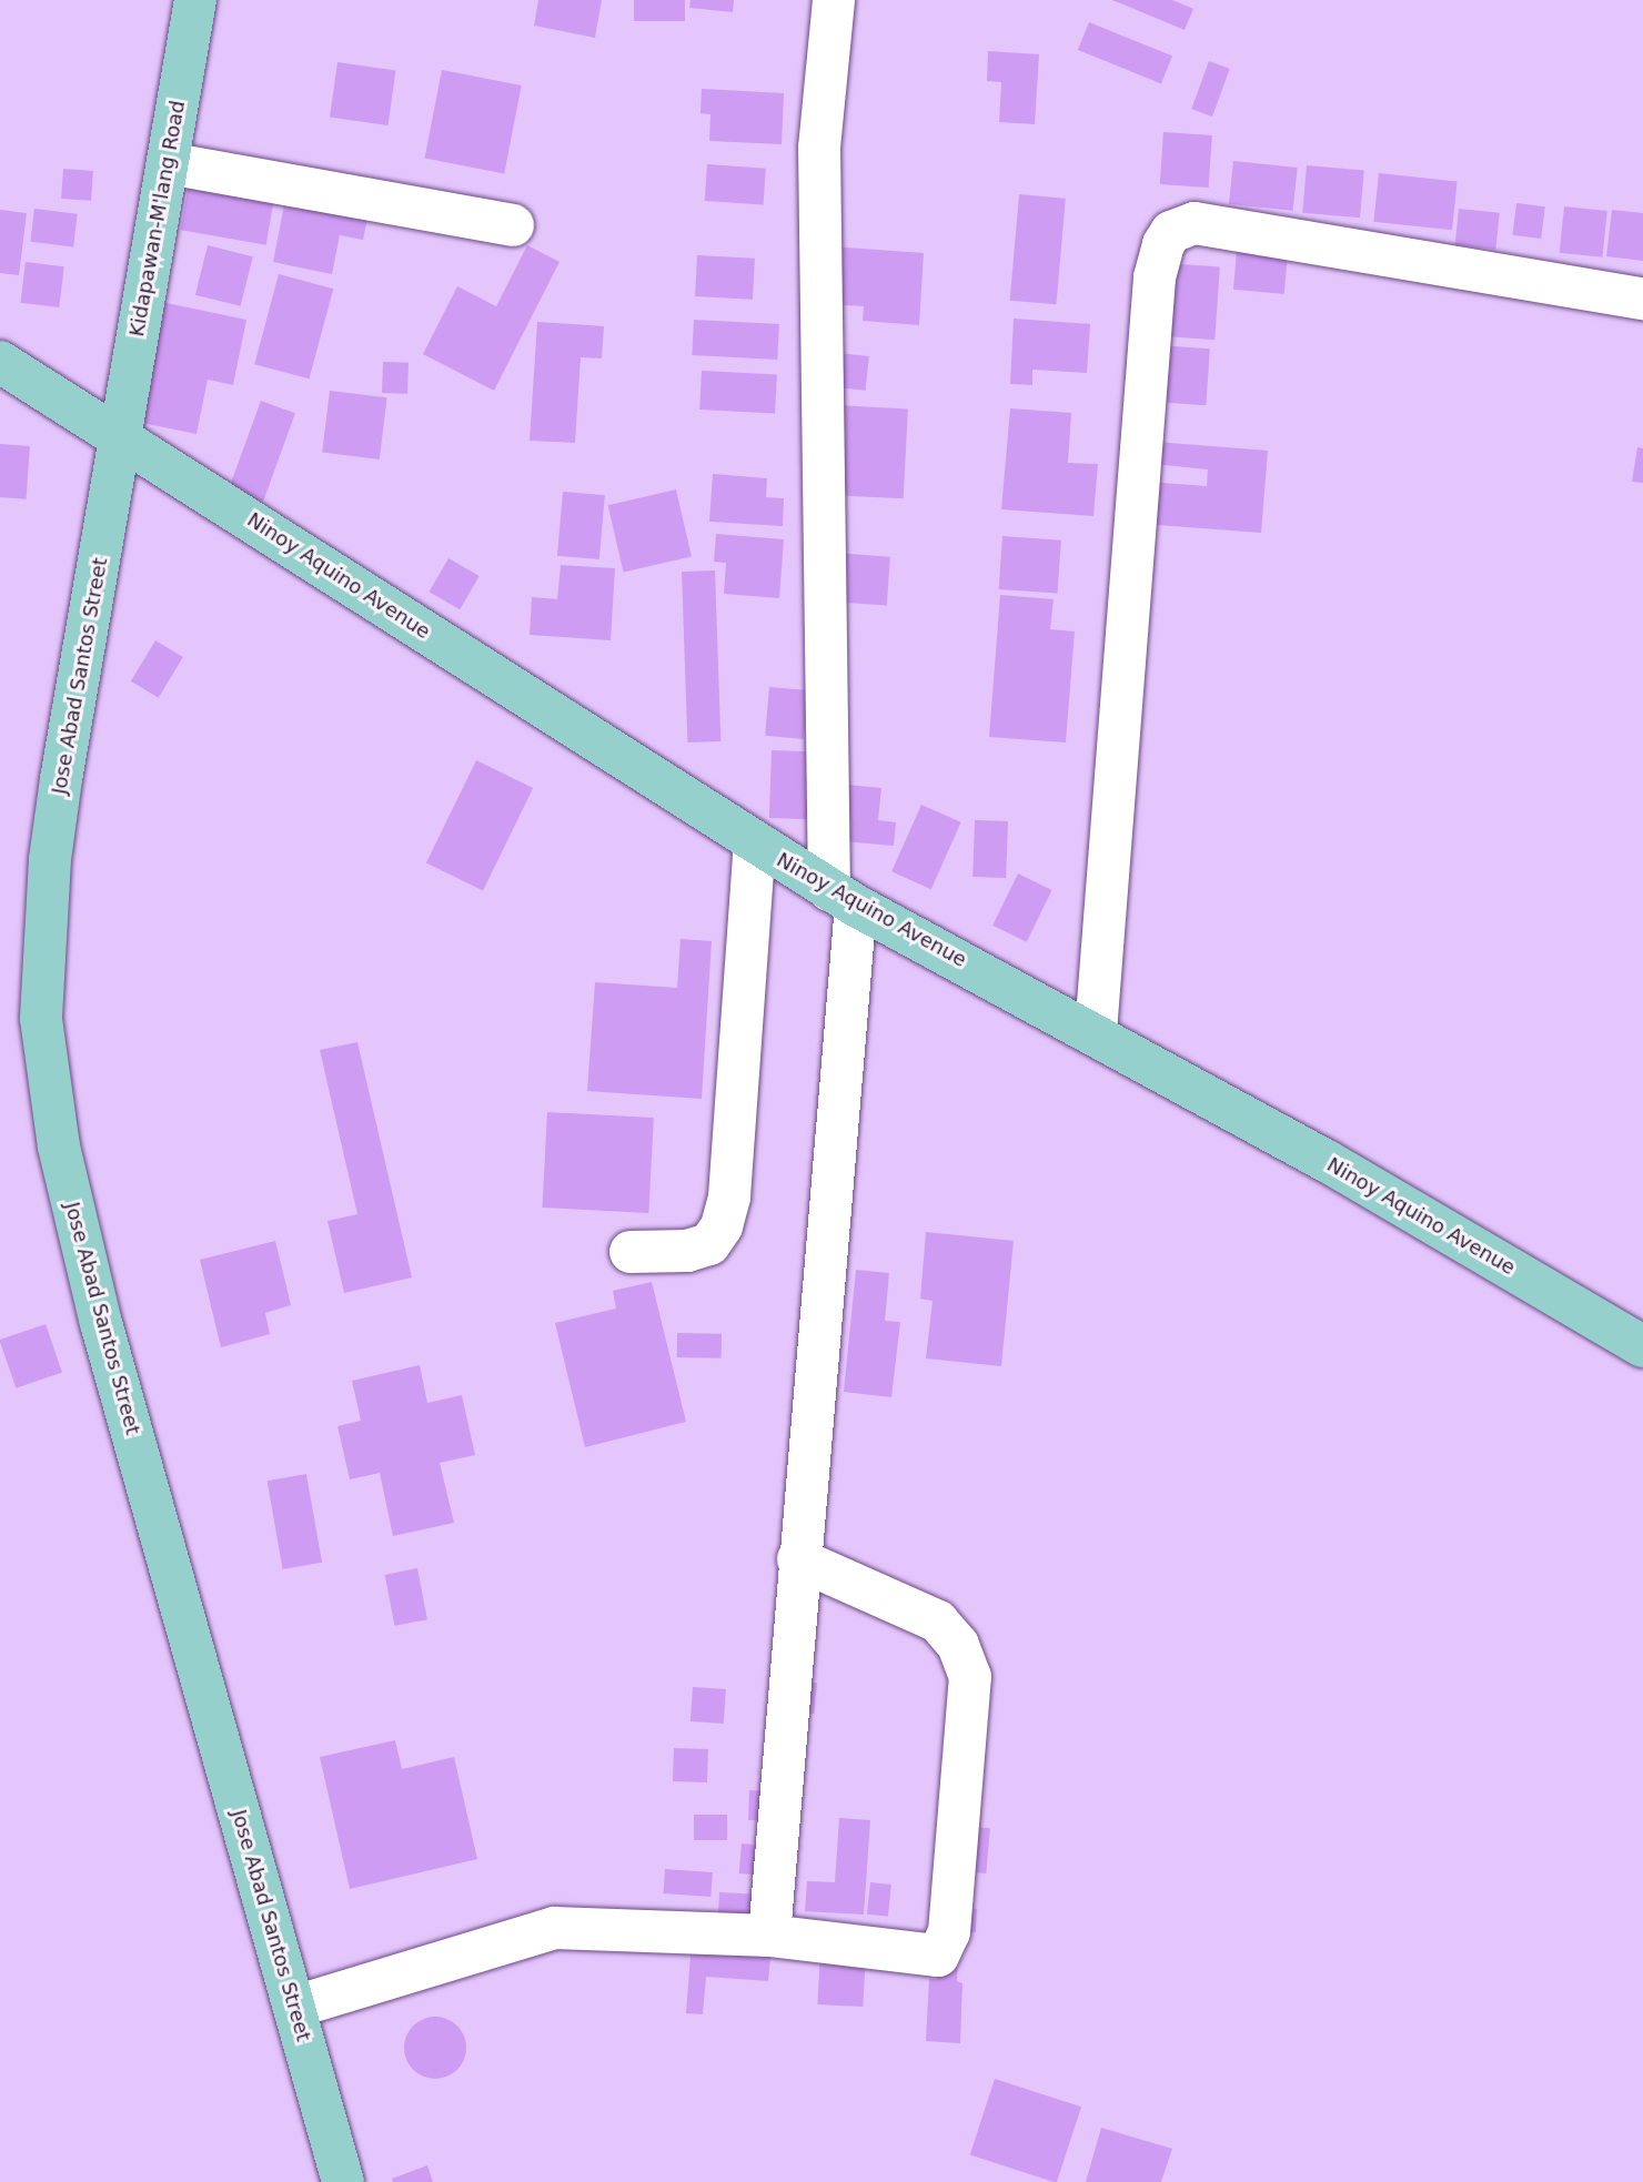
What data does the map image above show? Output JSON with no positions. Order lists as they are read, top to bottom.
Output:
{
  "streets": {
    "main road": ["Kidapawan-M'lang Road", "Ninoy Aquino Avenue", "Jose Abad Santos Street"]
  },
  "crossings": [
    ["Kidapawan-M'lang Road", "Ninoy Aquino Avenue"],
    ["Kidapawan-M'lang Road", "Jose Abad Santos Street"],
    ["Ninoy Aquino Avenue", "Jose Abad Santos Street"]
  ]
}
